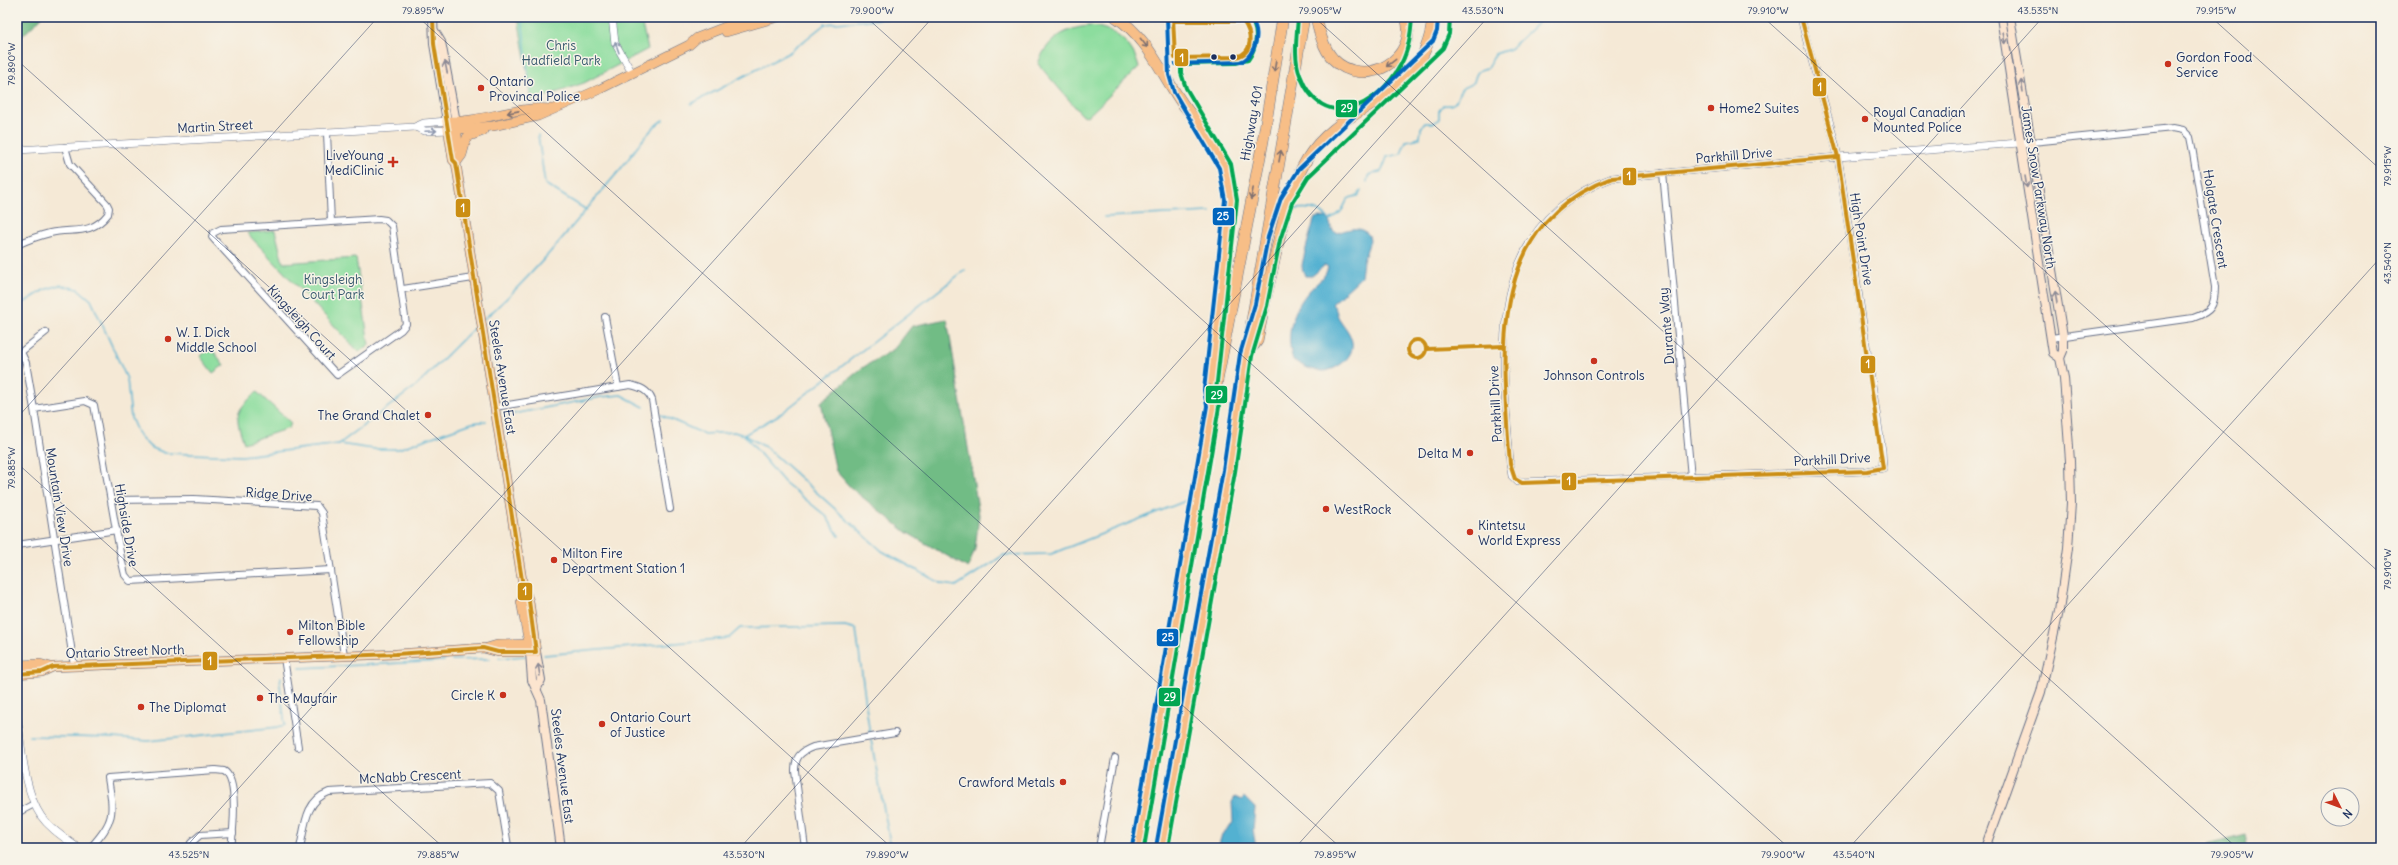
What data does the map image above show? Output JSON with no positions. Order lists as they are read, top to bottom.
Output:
{
  "streets": {
    "highway": ["Highway 401"],
    "main road": [
      "Martin Street",
      "James Snow Parkway North",
      "Steeles Avenue East",
      "Ontario Street North"
    ],
    "street": [
      "Parkhill Drive",
      "Holgate Crescent",
      "High Point Drive",
      "Kingsleigh Court",
      "Durante Way",
      "Ridge Drive",
      "Mountain View Drive",
      "Highside Drive",
      "McNabb Crescent"
    ]
  },
  "crossings": [
    ["Martin Street", "Steeles Avenue East"],
    ["Parkhill Drive", "James Snow Parkway North"],
    ["Parkhill Drive", "Holgate Crescent"],
    ["Parkhill Drive", "High Point Drive"],
    ["Parkhill Drive", "Durante Way"],
    ["James Snow Parkway North", "Holgate Crescent"],
    ["Steeles Avenue East", "Ontario Street North"],
    ["Ridge Drive", "Highside Drive"],
    ["Ridge Drive", "Ontario Street North"],
    ["Mountain View Drive", "Highside Drive"],
    ["Mountain View Drive", "Ontario Street North"]
  ],
  "parks": ["Chris Hadfield Park", "Kingsleigh Court Park"],
  "places": {
    "other": [
      "Gordon Food Service",
      "Ontario Provincal Police",
      "Home2 Suites",
      "Royal Canadian Mounted Police",
      "W. I. Dick Middle School",
      "Johnson Controls",
      "The Grand Chalet",
      "Delta M",
      "WestRock",
      "Kintetsu World Express",
      "Milton Fire Department Station 1",
      "Milton Bible Fellowship",
      "Circle K",
      "The Mayfair",
      "The Diplomat",
      "Ontario Court of Justice",
      "Crawford Metals"
    ],
    "health": ["LiveYoung MediClinic"]
  },
  "lines": ["transit line 1", "transit line 29", "transit line 25"],
  "north": "bottom right",
  "coordinates": [
    "79.895°W",
    "79.900°W",
    "79.905°W",
    "43.530°N",
    "79.910°W",
    "43.535°N",
    "79.915°W",
    "79.890°W",
    "43.540°N",
    "79.885°W",
    "43.525°N"
  ]
}
